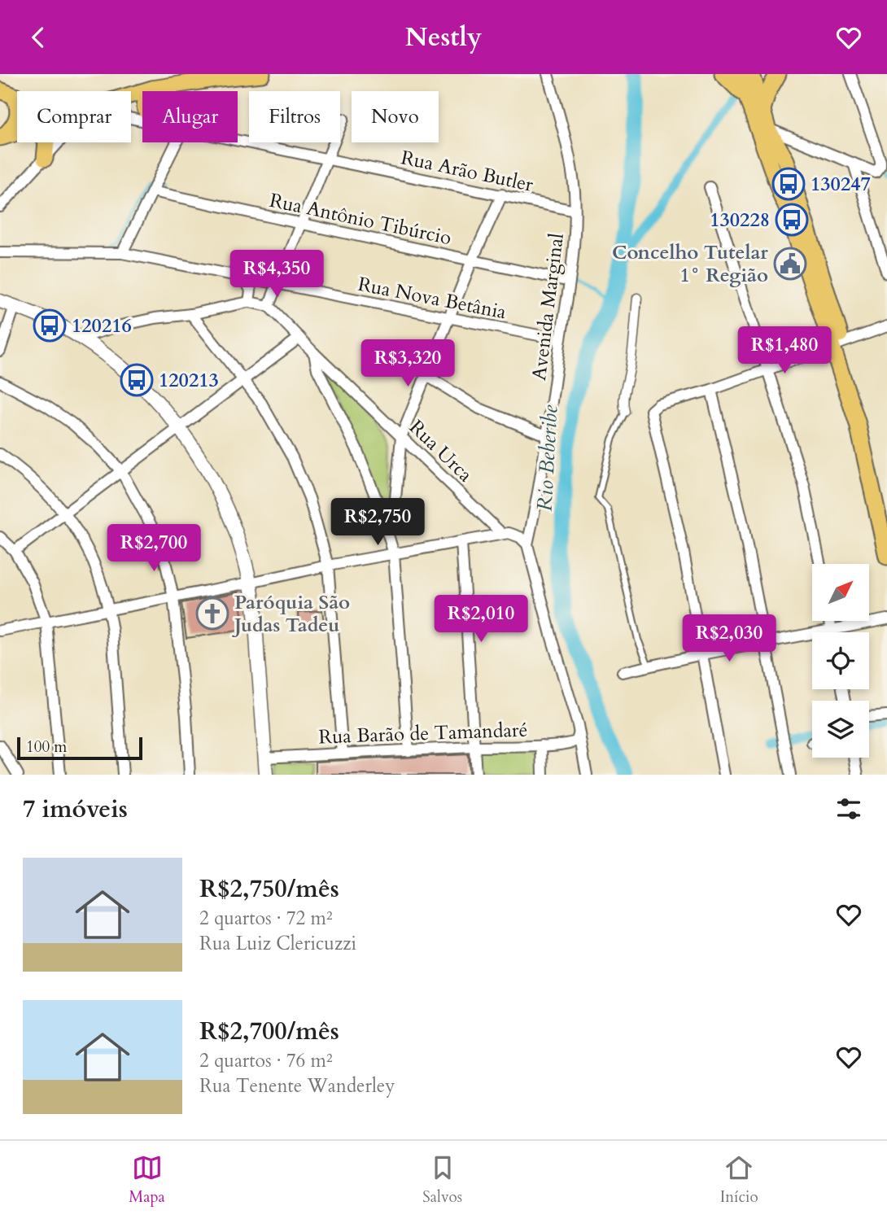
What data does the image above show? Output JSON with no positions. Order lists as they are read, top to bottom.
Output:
{
  "streets": {
    "street": [
      "Rua Arão Butler",
      "Rua Antônio Tibúrcio",
      "Rua Nova Betânia",
      "Avenida Marginal",
      "Rua Urca",
      "Rua Barão de Tamandaré"
    ]
  },
  "water": ["Rio Beberibe"],
  "places": {
    "bus stop": [
      "130247",
      "130228",
      "120216",
      "120213"
    ],
    "public building": ["Concelho Tutelar 1° Região"],
    "church": ["Paróquia São Judas Tadeu"]
  },
  "scale_bar": "100 m",
  "north": "top right",
  "page": {
    "header": "Nestly",
    "chip": [
      "Comprar",
      "Alugar",
      "Filtros",
      "Novo"
    ],
    "price": [
      "R$4,350",
      "R$1,480",
      "R$3,320",
      "R$2,750",
      "R$2,700",
      "R$2,010",
      "R$2,030"
    ],
    "scale": "100 m",
    "heading": "7 imóveis",
    "list": [
      {
        "name": "R$2,750/mês",
        "note": "2 quartos · 72 m² · Rua Luiz Clericuzzi"
      },
      {
        "name": "R$2,700/mês",
        "note": "2 quartos · 76 m² · Rua Tenente Wanderley"
      }
    ],
    "tabs": ["Mapa", "Salvos", "Início"]
  }
}
